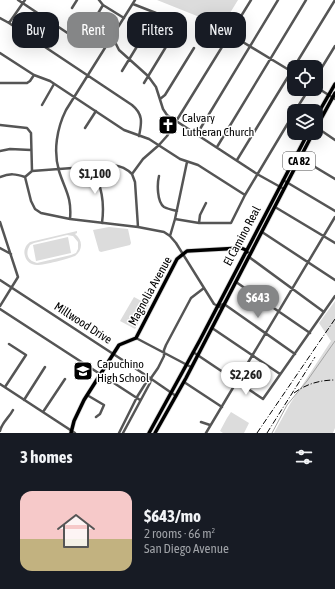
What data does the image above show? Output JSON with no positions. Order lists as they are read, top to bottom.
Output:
{
  "streets": {
    "main road": ["CA 82", "El Camino Real", "Magnolia Avenue"],
    "street": ["Millwood Drive"]
  },
  "crossings": [
    ["El Camino Real", "Millwood Drive"],
    ["Magnolia Avenue", "Millwood Drive"]
  ],
  "places": {
    "church": ["Calvary Lutheran Church"],
    "school or university": ["Capuchino High School"]
  },
  "page": {
    "chip": [
      "Buy",
      "Rent",
      "Filters",
      "New"
    ],
    "price": ["$1,100", "$643", "$2,260"],
    "heading": "3 homes",
    "list": [
      {
        "name": "$643/mo",
        "note": "2 rooms · 66 m² · San Diego Avenue"
      }
    ]
  }
}
